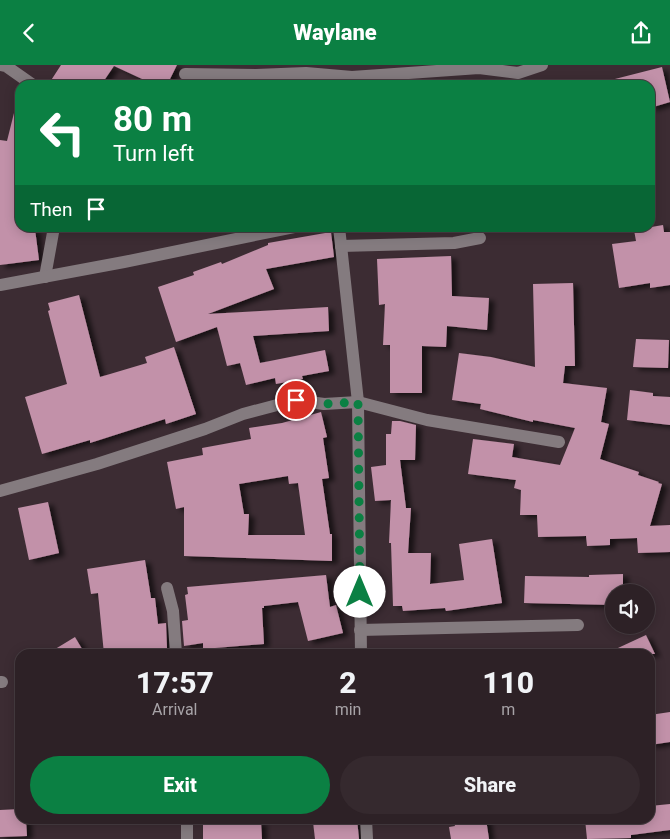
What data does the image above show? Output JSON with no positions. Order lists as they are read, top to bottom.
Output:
{
  "page": {
    "header": "Waylane",
    "turn": ["80 m", "Turn left"],
    "then": "Then",
    "eta": [
      "17:57",
      "Arrival",
      "2",
      "min",
      "110",
      "m"
    ],
    "buttons": ["Exit", "Share"]
  }
}
